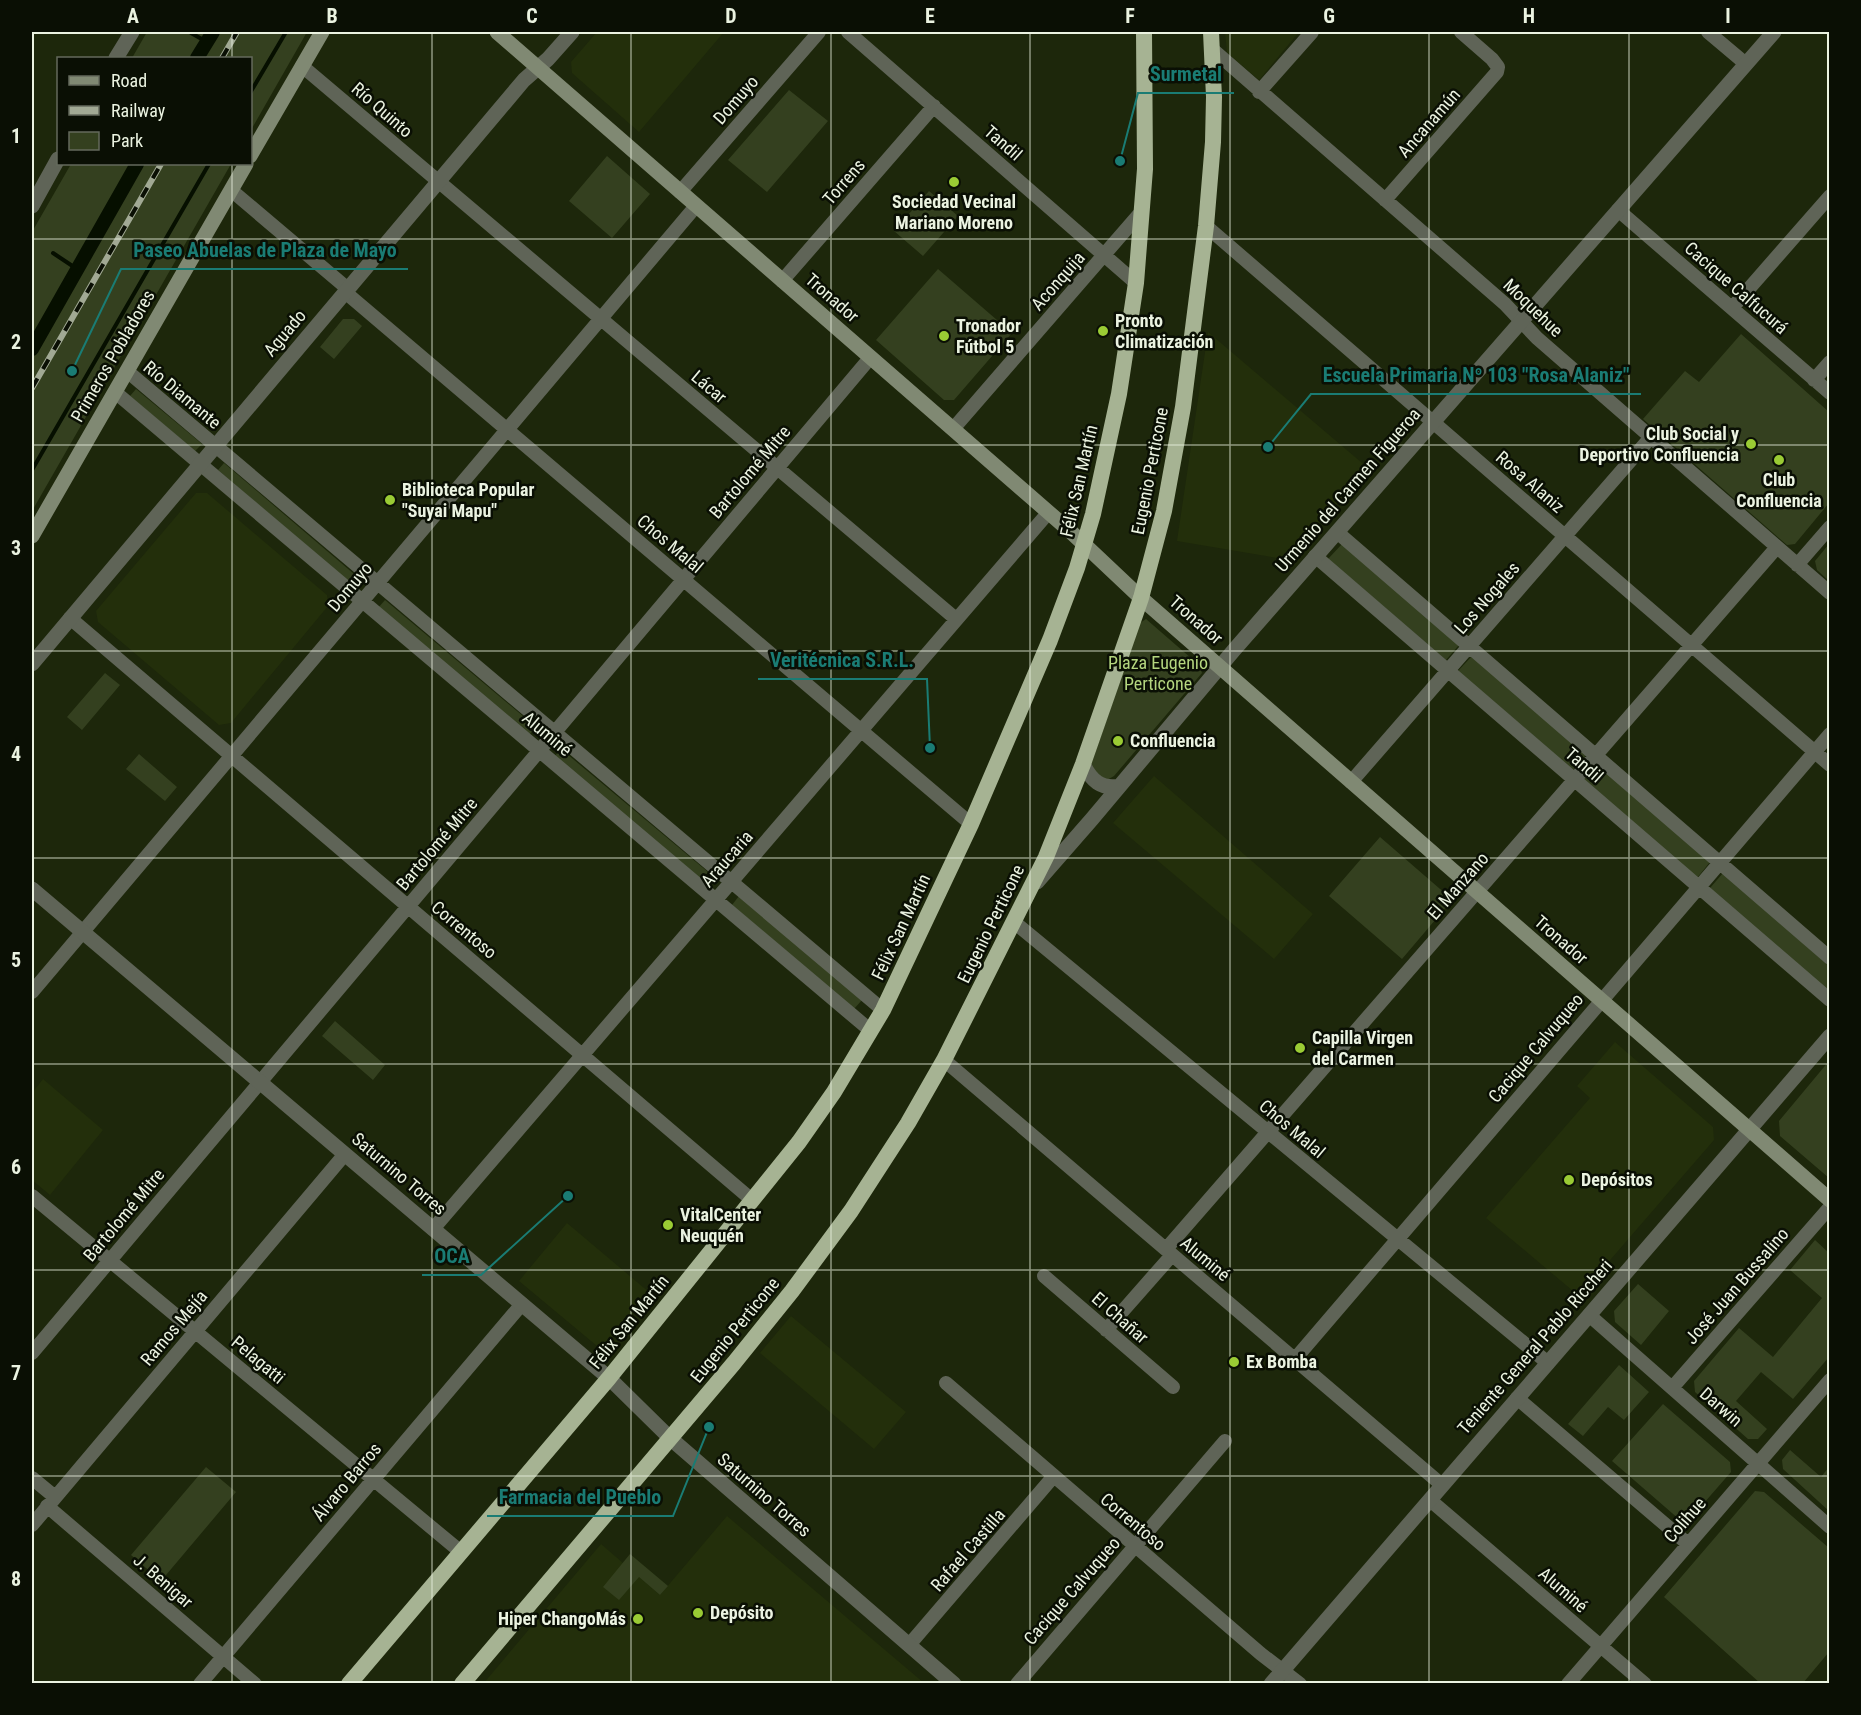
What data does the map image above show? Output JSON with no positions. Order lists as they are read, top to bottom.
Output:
{
  "streets": {
    "highway": ["Eugenio Perticone", "Félix San Martín"],
    "main road": ["Tronador", "Primeros Pobladores"],
    "street": [
      "Domuyo",
      "Río Quinto",
      "Ancanamún",
      "Tandil",
      "Torrens",
      "Aconquija",
      "Cacique Calfucurá",
      "Moquehue",
      "Aguado",
      "Lácar",
      "Río Diamante",
      "Bartolomé Mitre",
      "Rosa Alaniz",
      "Urmenio del Carmen Figueroa",
      "Chos Malal",
      "Los Nogales",
      "Aluminé",
      "Araucaria",
      "El Manzano",
      "Correntoso",
      "Cacique Calvuqueo",
      "Saturnino Torres",
      "José Juan Bussalino",
      "El Chañar",
      "Ramos Mejía",
      "Teniente General Pablo Riccheri",
      "Pelagatti",
      "Darwin",
      "Álvaro Barros",
      "Colihue",
      "Rafael Castilla",
      "J. Benigar"
    ]
  },
  "crossings": [
    ["Domuyo", "Tronador"],
    ["Domuyo", "Lácar"],
    ["Domuyo", "Chos Malal"],
    ["Domuyo", "Aluminé"],
    ["Domuyo", "Correntoso"],
    ["Domuyo", "Saturnino Torres"],
    ["Río Quinto", "Aguado"],
    ["Río Quinto", "Lácar"],
    ["Ancanamún", "Moquehue"],
    ["Tandil", "Torrens"],
    ["Tandil", "Aconquija"],
    ["Tandil", "Félix San Martín"],
    ["Tandil", "Urmenio del Carmen Figueroa"],
    ["Tandil", "Los Nogales"],
    ["Tandil", "El Manzano"],
    ["Tandil", "Cacique Calvuqueo"],
    ["Torrens", "Tronador"],
    ["Aconquija", "Tronador"],
    ["Aconquija", "Félix San Martín"],
    ["Cacique Calfucurá", "Urmenio del Carmen Figueroa"],
    ["Tronador", "Aguado"],
    ["Tronador", "Eugenio Perticone"],
    ["Tronador", "Bartolomé Mitre"],
    ["Tronador", "Félix San Martín"],
    ["Tronador", "Urmenio del Carmen Figueroa"],
    ["Tronador", "Los Nogales"],
    ["Tronador", "Araucaria"],
    ["Tronador", "El Manzano"],
    ["Tronador", "Cacique Calvuqueo"],
    ["Tronador", "Teniente General Pablo Riccheri"],
    ["Moquehue", "Eugenio Perticone"],
    ["Moquehue", "Urmenio del Carmen Figueroa"],
    ["Moquehue", "Los Nogales"],
    ["Moquehue", "El Manzano"],
    ["Aguado", "Lácar"],
    ["Aguado", "Río Diamante"],
    ["Aguado", "Chos Malal"],
    ["Aguado", "Aluminé"],
    ["Aguado", "Correntoso"],
    ["Primeros Pobladores", "Río Diamante"],
    ["Primeros Pobladores", "Chos Malal"],
    ["Lácar", "Bartolomé Mitre"],
    ["Lácar", "Araucaria"],
    ["Río Diamante", "Aluminé"],
    ["Eugenio Perticone", "Rosa Alaniz"],
    ["Eugenio Perticone", "Urmenio del Carmen Figueroa"],
    ["Eugenio Perticone", "Chos Malal"],
    ["Eugenio Perticone", "Aluminé"],
    ["Eugenio Perticone", "Saturnino Torres"],
    ["Bartolomé Mitre", "Chos Malal"],
    ["Bartolomé Mitre", "Aluminé"],
    ["Bartolomé Mitre", "Correntoso"],
    ["Bartolomé Mitre", "Saturnino Torres"],
    ["Bartolomé Mitre", "Pelagatti"],
    ["Félix San Martín", "Chos Malal"],
    ["Félix San Martín", "Aluminé"],
    ["Félix San Martín", "Correntoso"],
    ["Félix San Martín", "Saturnino Torres"],
    ["Félix San Martín", "Pelagatti"],
    ["Rosa Alaniz", "Urmenio del Carmen Figueroa"],
    ["Rosa Alaniz", "Los Nogales"],
    ["Rosa Alaniz", "El Manzano"],
    ["Rosa Alaniz", "Cacique Calvuqueo"],
    ["Chos Malal", "Araucaria"],
    ["Chos Malal", "El Manzano"],
    ["Chos Malal", "Cacique Calvuqueo"],
    ["Chos Malal", "Teniente General Pablo Riccheri"],
    ["Aluminé", "Araucaria"],
    ["Aluminé", "El Manzano"],
    ["Aluminé", "Cacique Calvuqueo"],
    ["Aluminé", "Teniente General Pablo Riccheri"],
    ["Aluminé", "Colihue"],
    ["Araucaria", "Correntoso"],
    ["Araucaria", "Saturnino Torres"],
    ["El Manzano", "El Chañar"],
    ["Correntoso", "Cacique Calvuqueo"],
    ["Correntoso", "Teniente General Pablo Riccheri"],
    ["Correntoso", "Rafael Castilla"],
    ["Saturnino Torres", "Ramos Mejía"],
    ["Saturnino Torres", "Álvaro Barros"],
    ["Saturnino Torres", "Rafael Castilla"],
    ["José Juan Bussalino", "Darwin"],
    ["Ramos Mejía", "Pelagatti"],
    ["Ramos Mejía", "J. Benigar"],
    ["Teniente General Pablo Riccheri", "Darwin"],
    ["Pelagatti", "Álvaro Barros"],
    ["Darwin", "Colihue"],
    ["Álvaro Barros", "J. Benigar"]
  ],
  "parks": ["Plaza Eugenio Perticone"],
  "places": [
    "Surmetal",
    "Sociedad Vecinal Mariano Moreno",
    "Pronto Climatización",
    "Tronador Fútbol 5",
    "Paseo Abuelas de Plaza de Mayo",
    "Club Social y Deportivo Confluencia",
    "Escuela Primaria Nº 103 \"Rosa Alaniz\"",
    "Club Confluencia",
    "Biblioteca Popular \"Suyai Mapu\"",
    "Confluencia",
    "Veritécnica S.R.L.",
    "Capilla Virgen del Carmen",
    "Depósitos",
    "OCA",
    "VitalCenter Neuquén",
    "Ex Bomba",
    "Farmacia del Pueblo",
    "Depósito",
    "Hiper ChangoMás"
  ],
  "legend": ["Road", "Railway", "Park"],
  "grid": {
    "columns": [
      "A",
      "B",
      "C",
      "D",
      "E",
      "F",
      "G",
      "H",
      "I"
    ],
    "rows": [
      "1",
      "2",
      "3",
      "4",
      "5",
      "6",
      "7",
      "8"
    ]
  }
}
